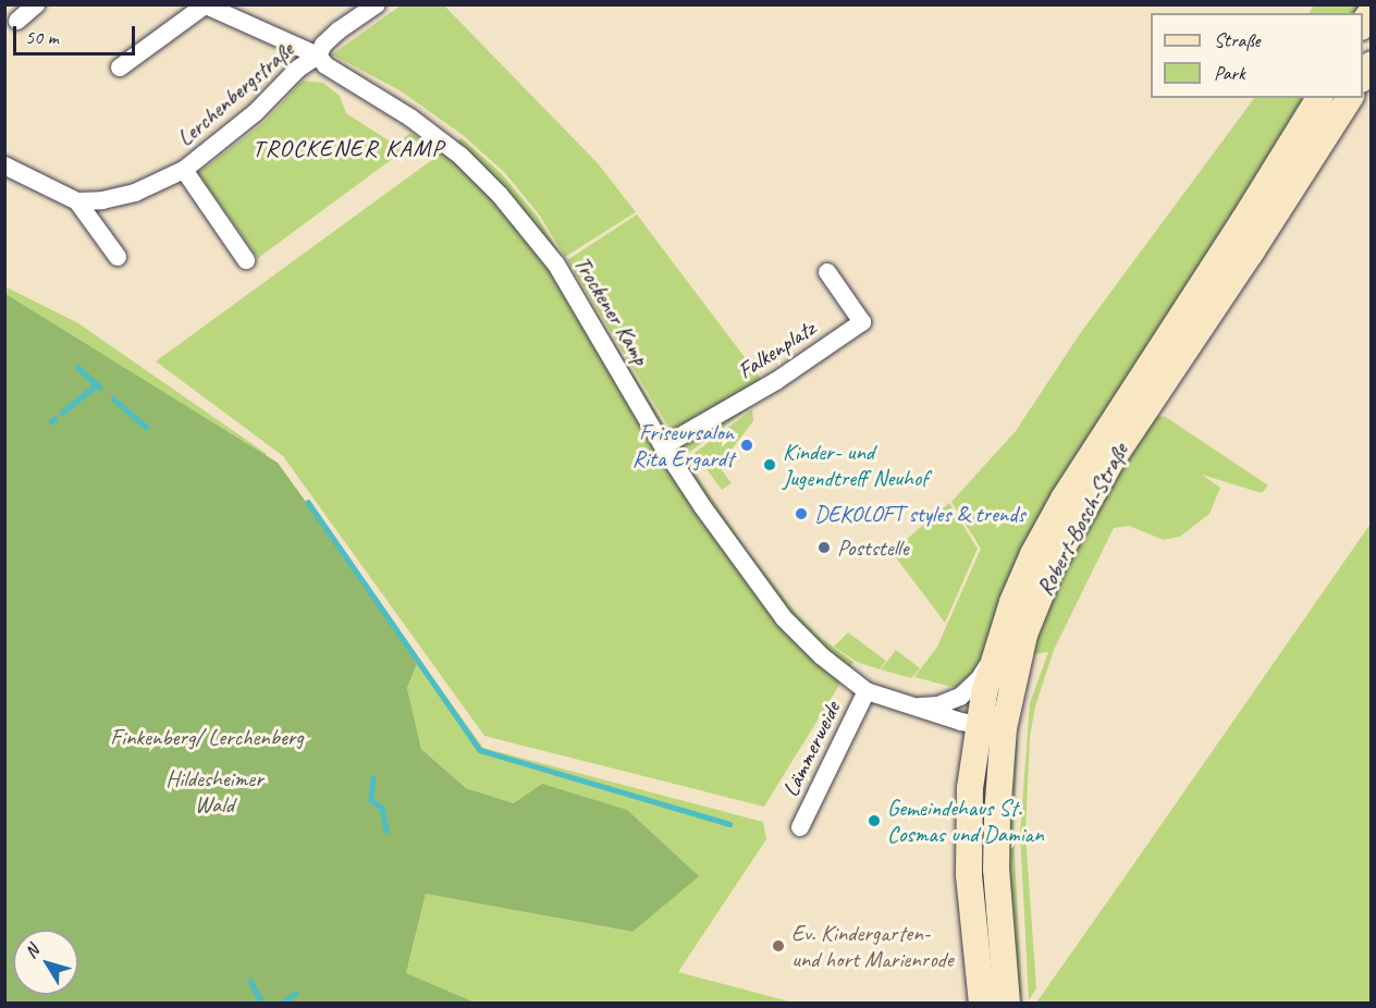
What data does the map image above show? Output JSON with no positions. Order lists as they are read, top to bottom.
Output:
{
  "streets": {
    "main road": ["Robert-Bosch-Straße"],
    "street": [
      "Lerchenbergstraße",
      "Trockener Kamp",
      "Falkenplatz",
      "Lämmerweide"
    ]
  },
  "crossings": [
    ["Lerchenbergstraße", "Trockener Kamp"],
    ["Trockener Kamp", "Falkenplatz"],
    ["Trockener Kamp", "Robert-Bosch-Straße"],
    ["Trockener Kamp", "Lämmerweide"]
  ],
  "districts": ["TROCKENER KAMP"],
  "parks": ["Finkenberg/ Lerchenberg", "Hildesheimer Wald"],
  "places": [
    "Friseursalon Rita Ergardt",
    "Kinder- und Jugendtreff Neuhof",
    "DEKOLOFT styles & trends",
    "Poststelle",
    "Gemeindehaus St. Cosmas und Damian",
    "Ev. Kindergarten- und hort Marienrode"
  ],
  "legend": ["Straße", "Park"],
  "scale_bar": "50 m",
  "north": "top left"
}
